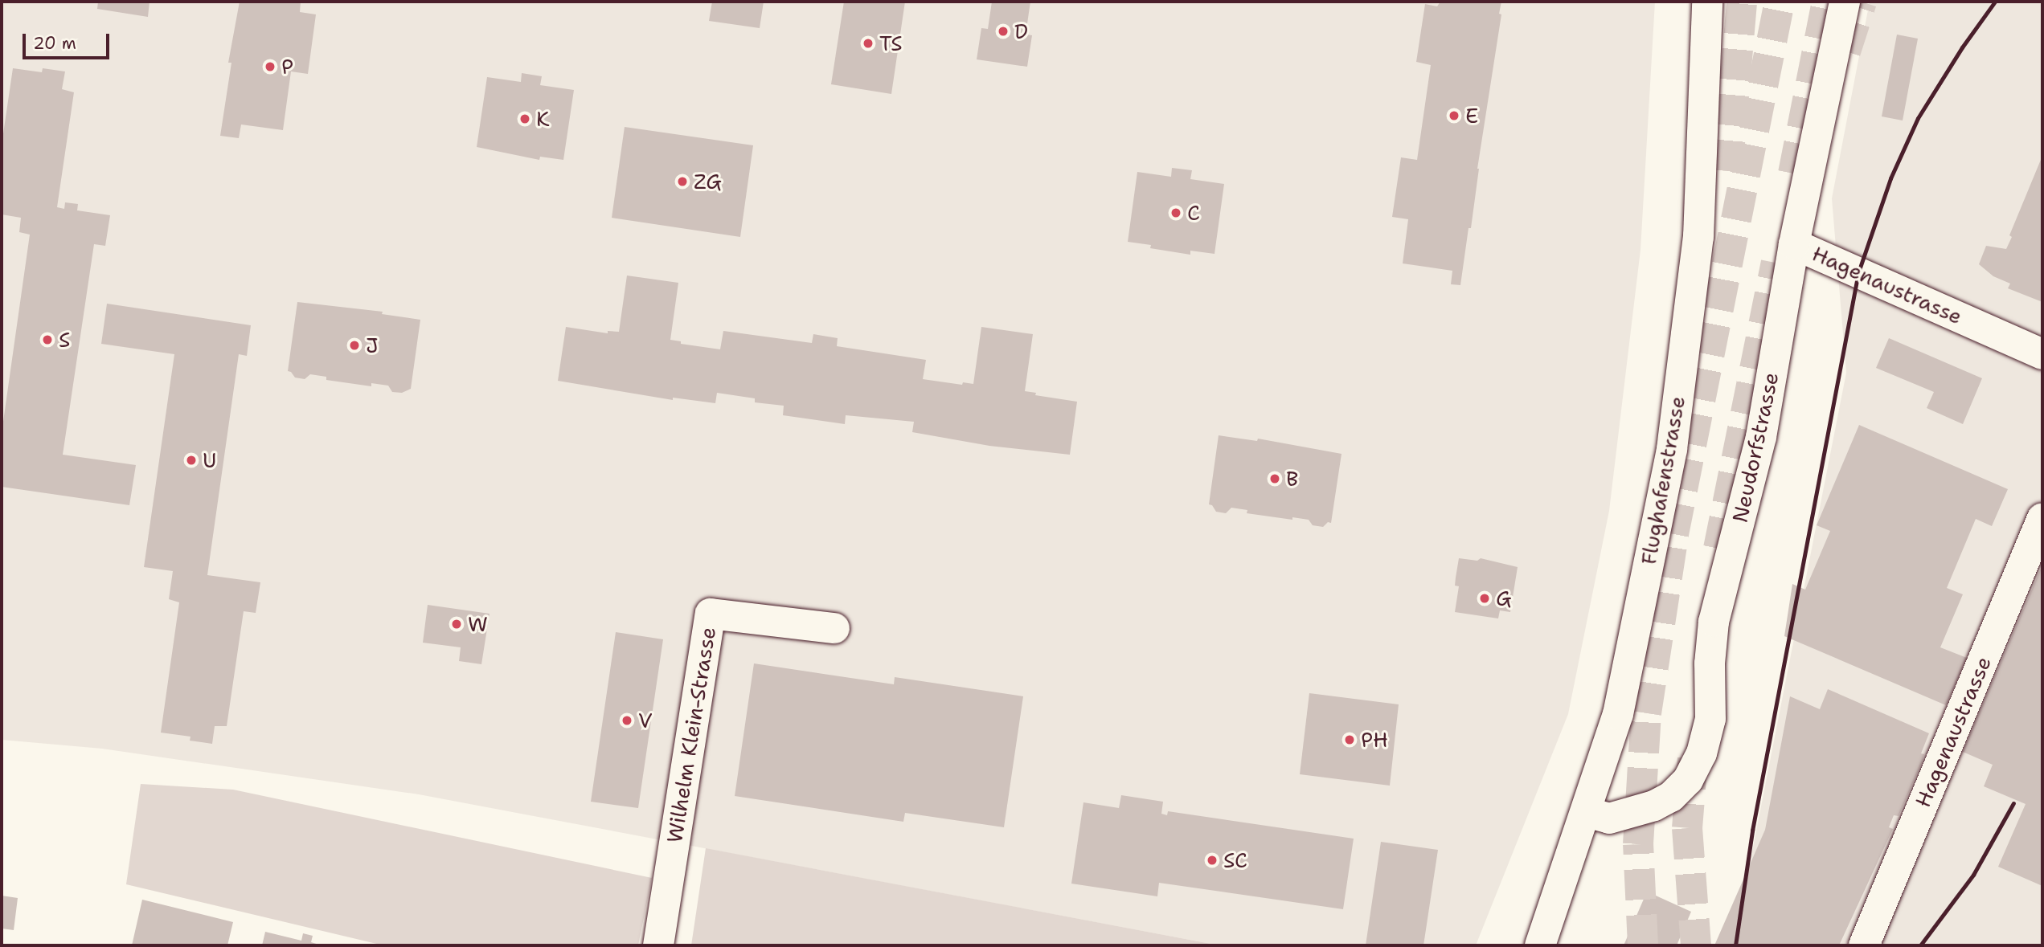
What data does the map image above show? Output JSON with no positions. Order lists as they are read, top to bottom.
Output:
{
  "streets": {
    "street": [
      "Hagenaustrasse",
      "Neudorfstrasse",
      "Flughafenstrasse",
      "Wilhelm Klein-Strasse"
    ]
  },
  "crossings": [
    ["Hagenaustrasse", "Neudorfstrasse"],
    ["Neudorfstrasse", "Flughafenstrasse"]
  ],
  "places": [
    "D",
    "TS",
    "P",
    "E",
    "K",
    "ZG",
    "C",
    "S",
    "J",
    "U",
    "B",
    "G",
    "W",
    "V",
    "PH",
    "SC"
  ],
  "scale_bar": "20 m"
}
